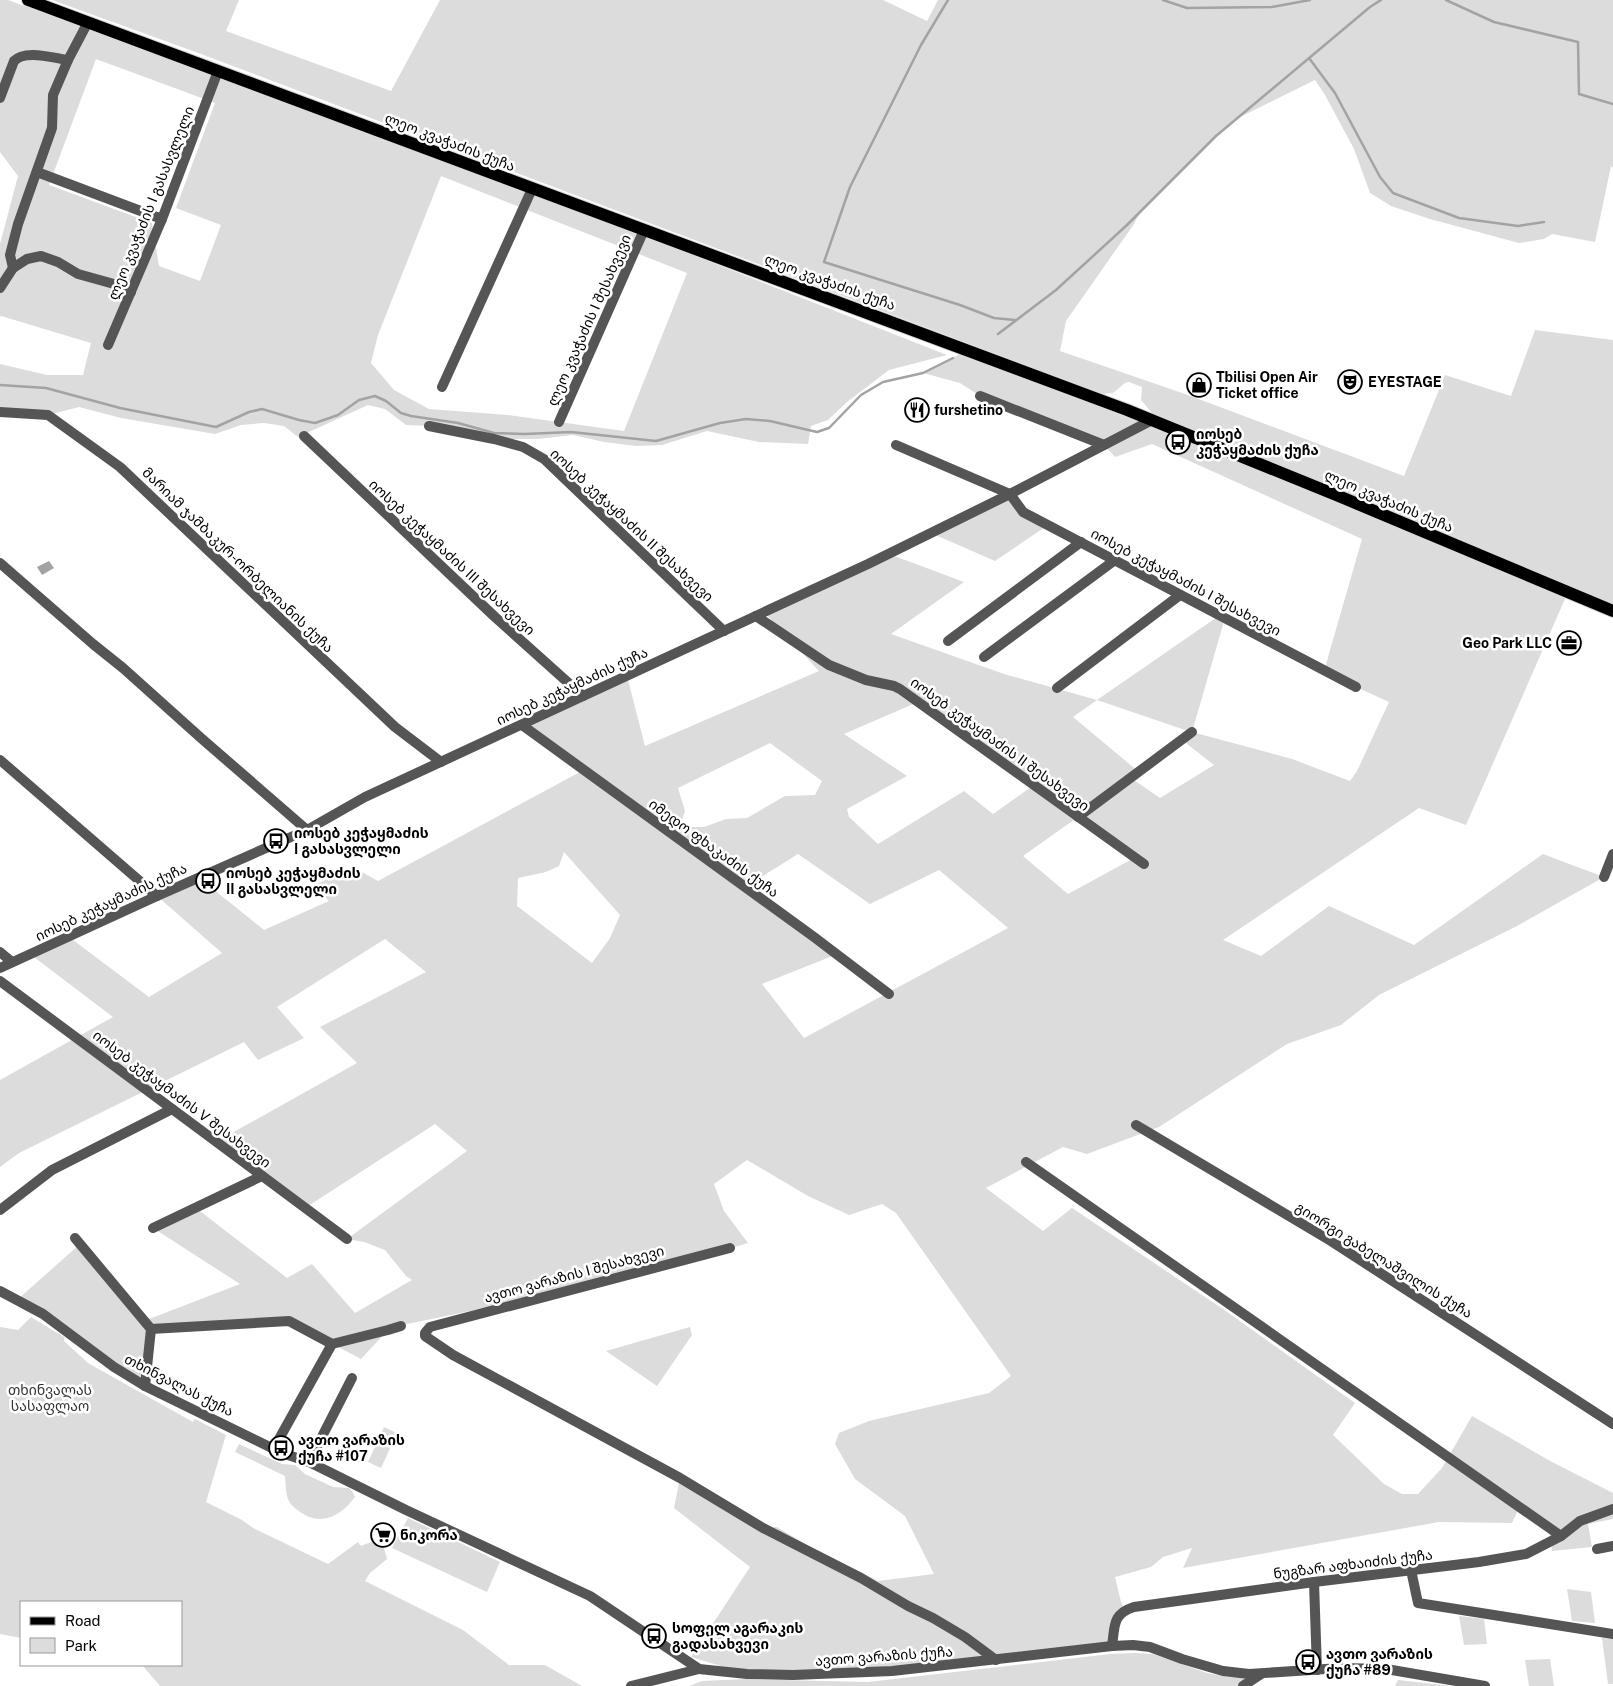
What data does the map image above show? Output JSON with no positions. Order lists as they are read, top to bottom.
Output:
{
  "streets": {
    "main road": ["ლეო კვაჭაძის ქუჩა"],
    "street": [
      "ლეო კვაჭაძის I გასასვლელი",
      "ლეო კვაჭაძის I შესახვევი",
      "იოსებ კეჭაყმაძის II შესახვევი",
      "იოსებ კეჭაყმაძის III შესახვევი",
      "მარიამ ჯამბაკურ-ორბელიანის ქუჩა",
      "იოსებ კეჭაყმაძის I შესახვევი",
      "იოსებ კეჭაყმაძის ქუჩა",
      "იმედო ფხაკაძის ქუჩა",
      "იოსებ კეჭაყმაძის V შესახვევი",
      "გიორგი გაბელაშვილის ქუჩა",
      "ავთო ვარაზის I შესახვევი",
      "თხინვალას ქუჩა",
      "ნუგზარ აფხაიძის ქუჩა",
      "ავთო ვარაზის ქუჩა"
    ]
  },
  "crossings": [
    ["ლეო კვაჭაძის ქუჩა", "ლეო კვაჭაძის I გასასვლელი"],
    ["ლეო კვაჭაძის ქუჩა", "ლეო კვაჭაძის I შესახვევი"],
    ["ლეო კვაჭაძის ქუჩა", "იოსებ კეჭაყმაძის ქუჩა"],
    ["იოსებ კეჭაყმაძის II შესახვევი", "იოსებ კეჭაყმაძის ქუჩა"],
    ["იოსებ კეჭაყმაძის III შესახვევი", "იოსებ კეჭაყმაძის ქუჩა"],
    ["მარიამ ჯამბაკურ-ორბელიანის ქუჩა", "იოსებ კეჭაყმაძის ქუჩა"],
    ["იოსებ კეჭაყმაძის I შესახვევი", "იოსებ კეჭაყმაძის ქუჩა"],
    ["იოსებ კეჭაყმაძის ქუჩა", "იმედო ფხაკაძის ქუჩა"],
    ["ავთო ვარაზის I შესახვევი", "ავთო ვარაზის ქუჩა"],
    ["თხინვალას ქუჩა", "ავთო ვარაზის ქუჩა"],
    ["ნუგზარ აფხაიძის ქუჩა", "ავთო ვარაზის ქუჩა"]
  ],
  "parks": ["თხინვალას სასაფლაო"],
  "places": {
    "theatre": ["EYESTAGE"],
    "shop": ["Tbilisi Open Air Ticket office"],
    "restaurant": ["furshetino"],
    "bus stop": [
      "იოსებ კეჭაყმაძის ქუჩა",
      "იოსებ კეჭაყმაძის I გასასვლელი",
      "იოსებ კეჭაყმაძის II გასასვლელი",
      "ავთო ვარაზის ქუჩა #107",
      "სოფელ აგარაკის გადასახვევი",
      "ავთო ვარაზის ქუჩა #89"
    ],
    "office": ["Geo Park LLC"],
    "supermarket": ["ნიკორა"]
  },
  "legend": ["Road", "Park"]
}
